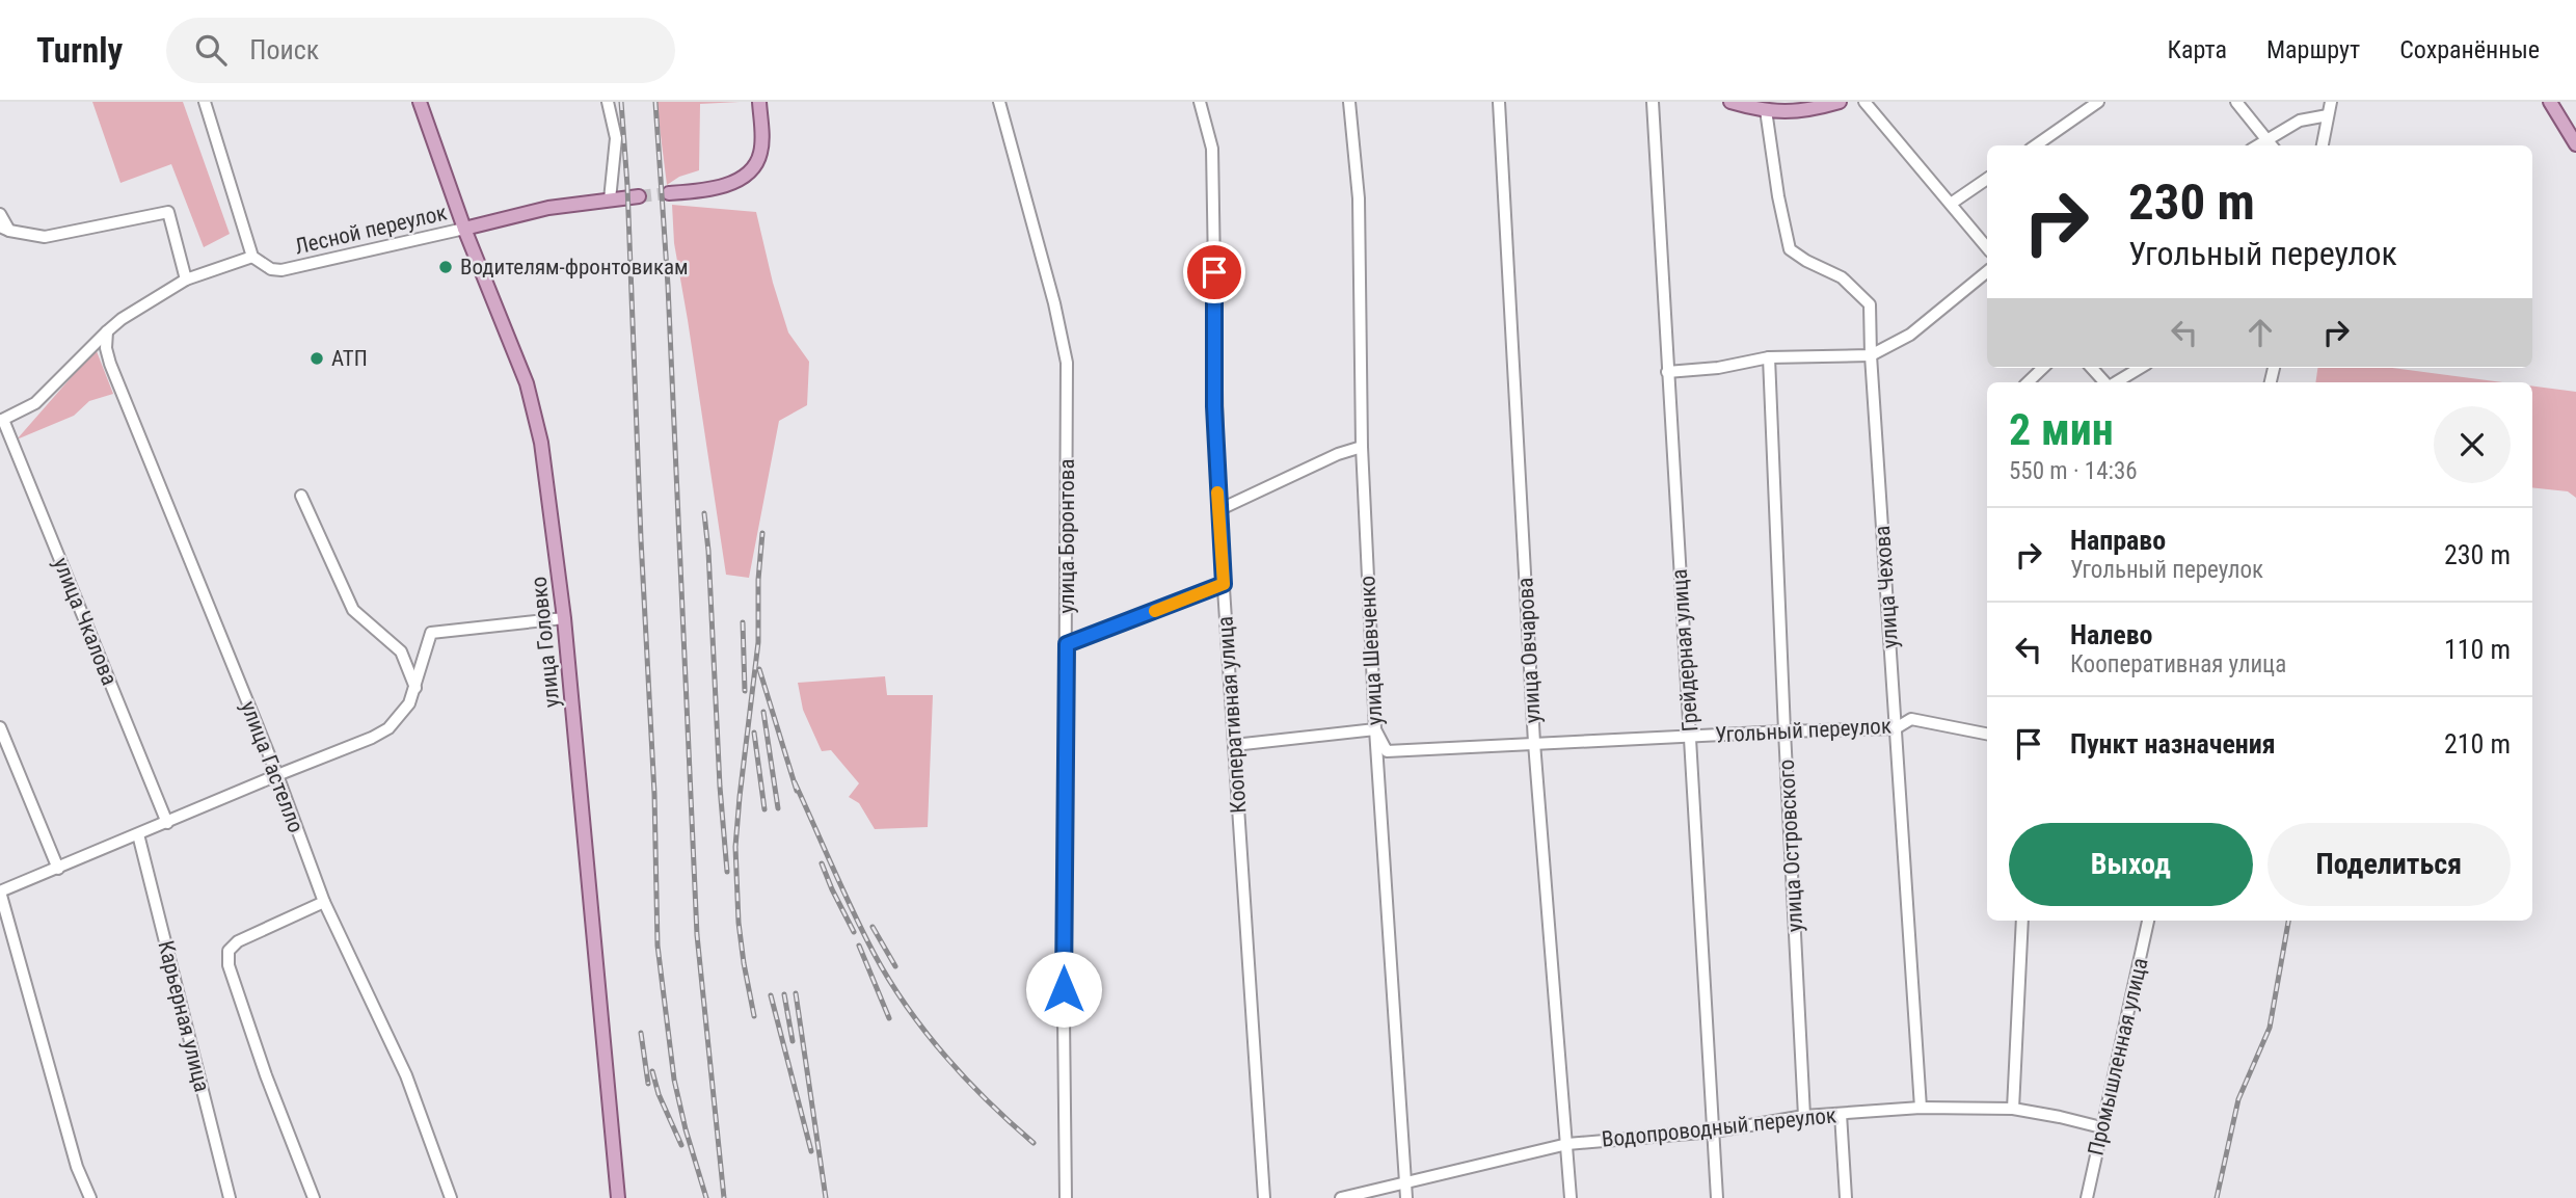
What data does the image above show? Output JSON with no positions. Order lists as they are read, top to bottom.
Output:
{
  "streets": {
    "main road": ["Лесной переулок", "улица Головко"],
    "street": [
      "улица Боронтова",
      "улица Чехова",
      "улица Чкалова",
      "улица Шевченко",
      "улица Овчарова",
      "Грейдерная улица",
      "Кооперативная улица",
      "Угольный переулок",
      "улица Гастелло",
      "улица Островского",
      "Карьерная улица",
      "Промышленная улица",
      "Водопроводный переулок"
    ]
  },
  "crossings": [
    ["Лесной переулок", "улица Головко"],
    ["улица Чехова", "Угольный переулок"],
    ["улица Чехова", "Водопроводный переулок"],
    ["улица Шевченко", "Угольный переулок"],
    ["улица Шевченко", "Водопроводный переулок"],
    ["улица Овчарова", "Угольный переулок"],
    ["улица Овчарова", "Водопроводный переулок"],
    ["Грейдерная улица", "Угольный переулок"],
    ["Грейдерная улица", "Водопроводный переулок"],
    ["Угольный переулок", "улица Островского"],
    ["улица Островского", "Водопроводный переулок"],
    ["Промышленная улица", "Водопроводный переулок"]
  ],
  "places": ["Водителям-фронтовикам", "АТП"],
  "page": {
    "header": "Turnly",
    "search": "Поиск",
    "nav": ["Карта", "Маршрут", "Сохранённые"],
    "turn": ["230 m", "Угольный переулок"],
    "heading": ["2 мин", "550 m · 14:36"],
    "list": [
      {
        "name": "Направо",
        "note": "Угольный переулок",
        "value": "230 m"
      },
      {
        "name": "Налево",
        "note": "Кооперативная улица",
        "value": "110 m"
      },
      {
        "name": "Пункт назначения",
        "value": "210 m"
      }
    ],
    "buttons": ["Выход", "Поделиться"]
  }
}
